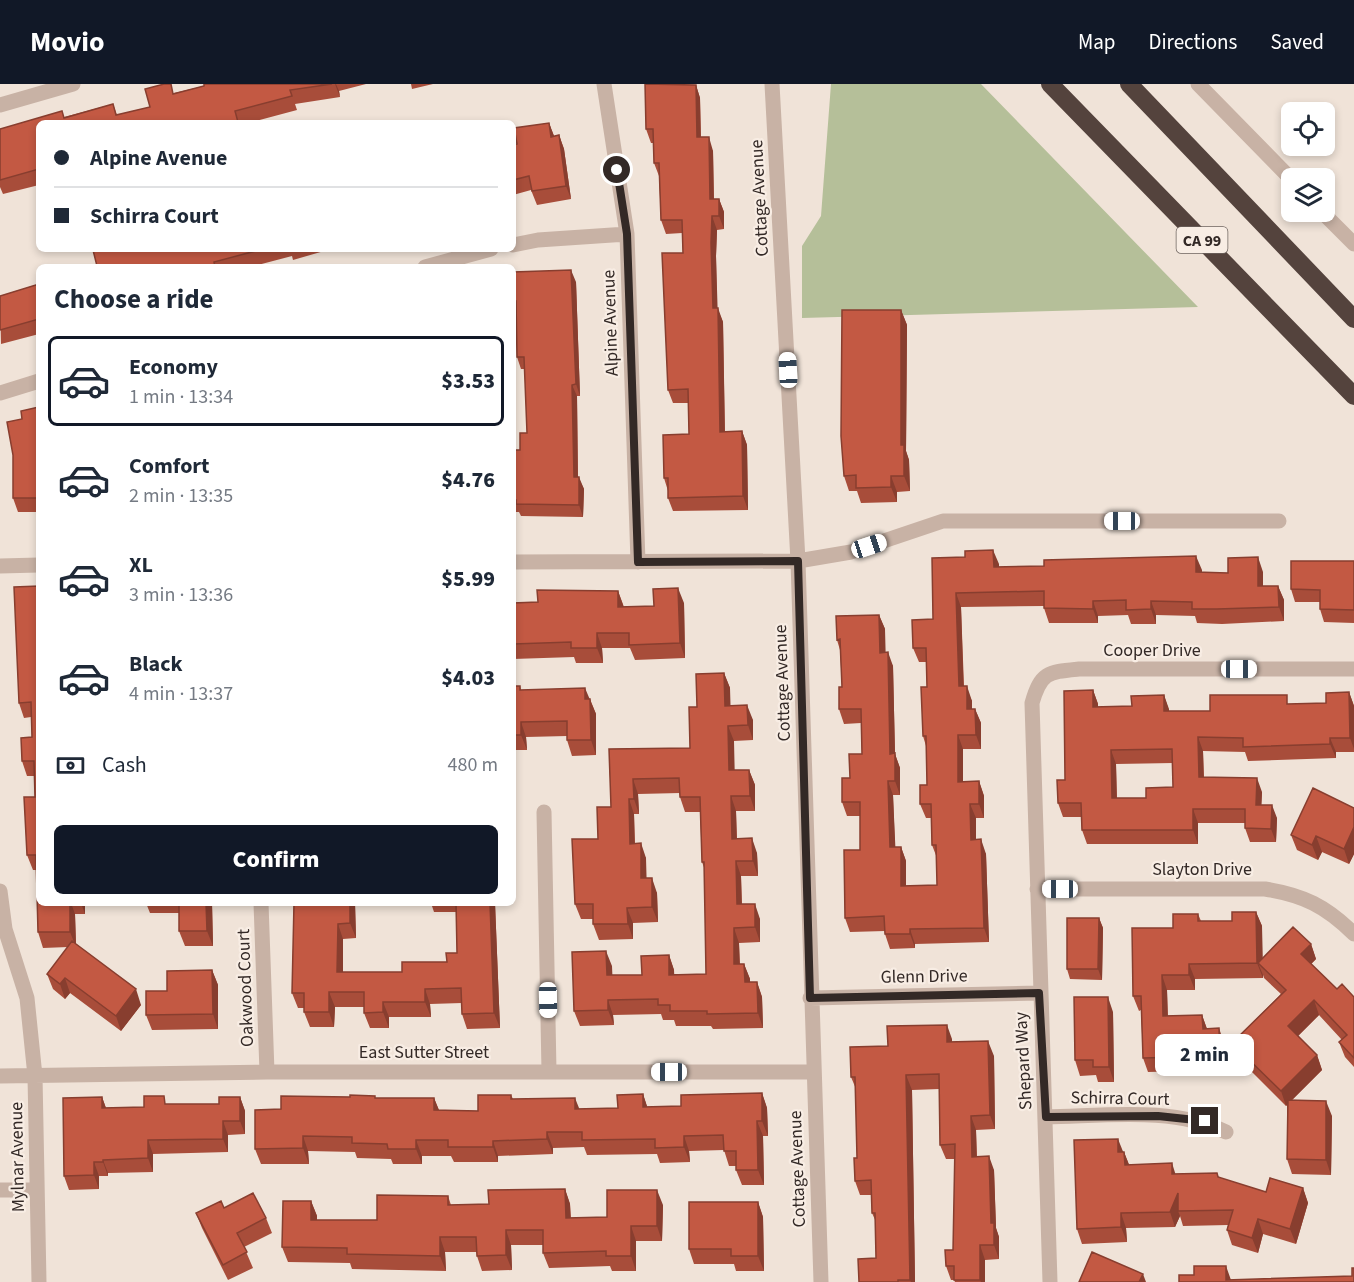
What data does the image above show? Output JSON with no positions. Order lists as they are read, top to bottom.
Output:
{
  "streets": {
    "highway": ["CA 99"],
    "street": [
      "Cottage Avenue",
      "Alpine Avenue",
      "Cooper Drive",
      "Slayton Drive",
      "Glenn Drive",
      "Oakwood Court",
      "East Sutter Street",
      "Shepard Way",
      "Schirra Court",
      "Mylnar Avenue"
    ]
  },
  "crossings": [
    ["Cottage Avenue", "Glenn Drive"],
    ["Cottage Avenue", "East Sutter Street"],
    ["Cooper Drive", "Shepard Way"],
    ["Slayton Drive", "Shepard Way"],
    ["Glenn Drive", "Shepard Way"],
    ["Oakwood Court", "East Sutter Street"],
    ["East Sutter Street", "Mylnar Avenue"],
    ["Shepard Way", "Schirra Court"]
  ],
  "page": {
    "header": "Movio",
    "nav": ["Map", "Directions", "Saved"],
    "banner": ["Alpine Avenue", "Schirra Court"],
    "heading": "Choose a ride",
    "list": [
      {
        "name": "Economy",
        "note": "1 min · 13:34",
        "value": "$3.53"
      },
      {
        "name": "Comfort",
        "note": "2 min · 13:35",
        "value": "$4.76"
      },
      {
        "name": "XL",
        "note": "3 min · 13:36",
        "value": "$5.99"
      },
      {
        "name": "Black",
        "note": "4 min · 13:37",
        "value": "$4.03"
      }
    ],
    "pay": ["Cash", "480 m"],
    "buttons": "Confirm",
    "bubble": "2 min"
  }
}
